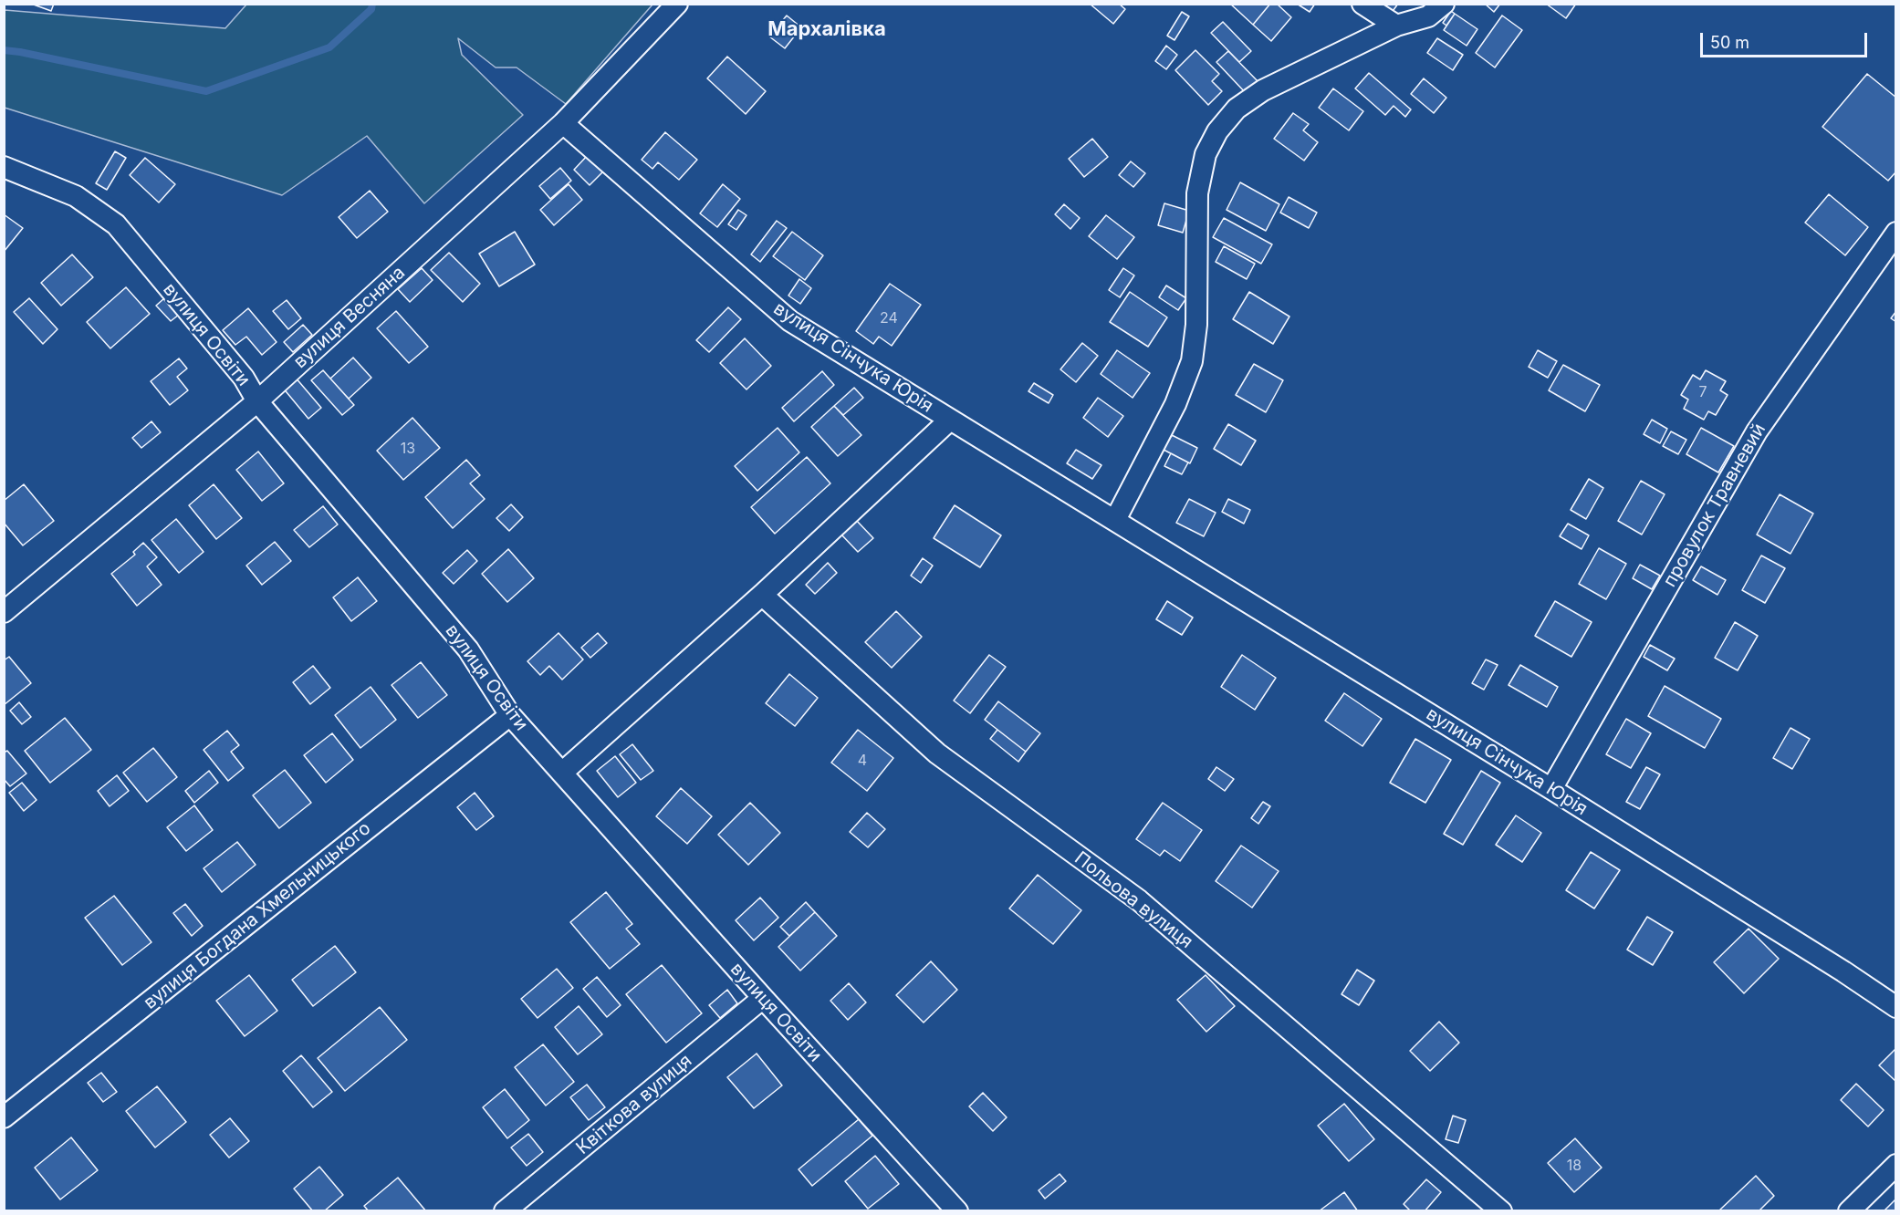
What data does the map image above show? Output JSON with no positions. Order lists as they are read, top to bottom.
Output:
{
  "streets": {
    "street": [
      "вулиця Весняна",
      "вулиця Освіти",
      "вулиця Сінчука Юрія",
      "провулок Травневий",
      "Польова вулиця",
      "вулиця Богдана Хмельницького",
      "Квіткова вулиця"
    ]
  },
  "crossings": [
    ["вулиця Весняна", "вулиця Освіти"],
    ["вулиця Весняна", "вулиця Сінчука Юрія"],
    ["вулиця Освіти", "вулиця Богдана Хмельницького"],
    ["вулиця Освіти", "Квіткова вулиця"],
    ["вулиця Сінчука Юрія", "провулок Травневий"]
  ],
  "districts": ["Мархалівка"],
  "house_numbers": [
    "24",
    "7",
    "13",
    "4",
    "18"
  ],
  "scale_bar": "50 m"
}
